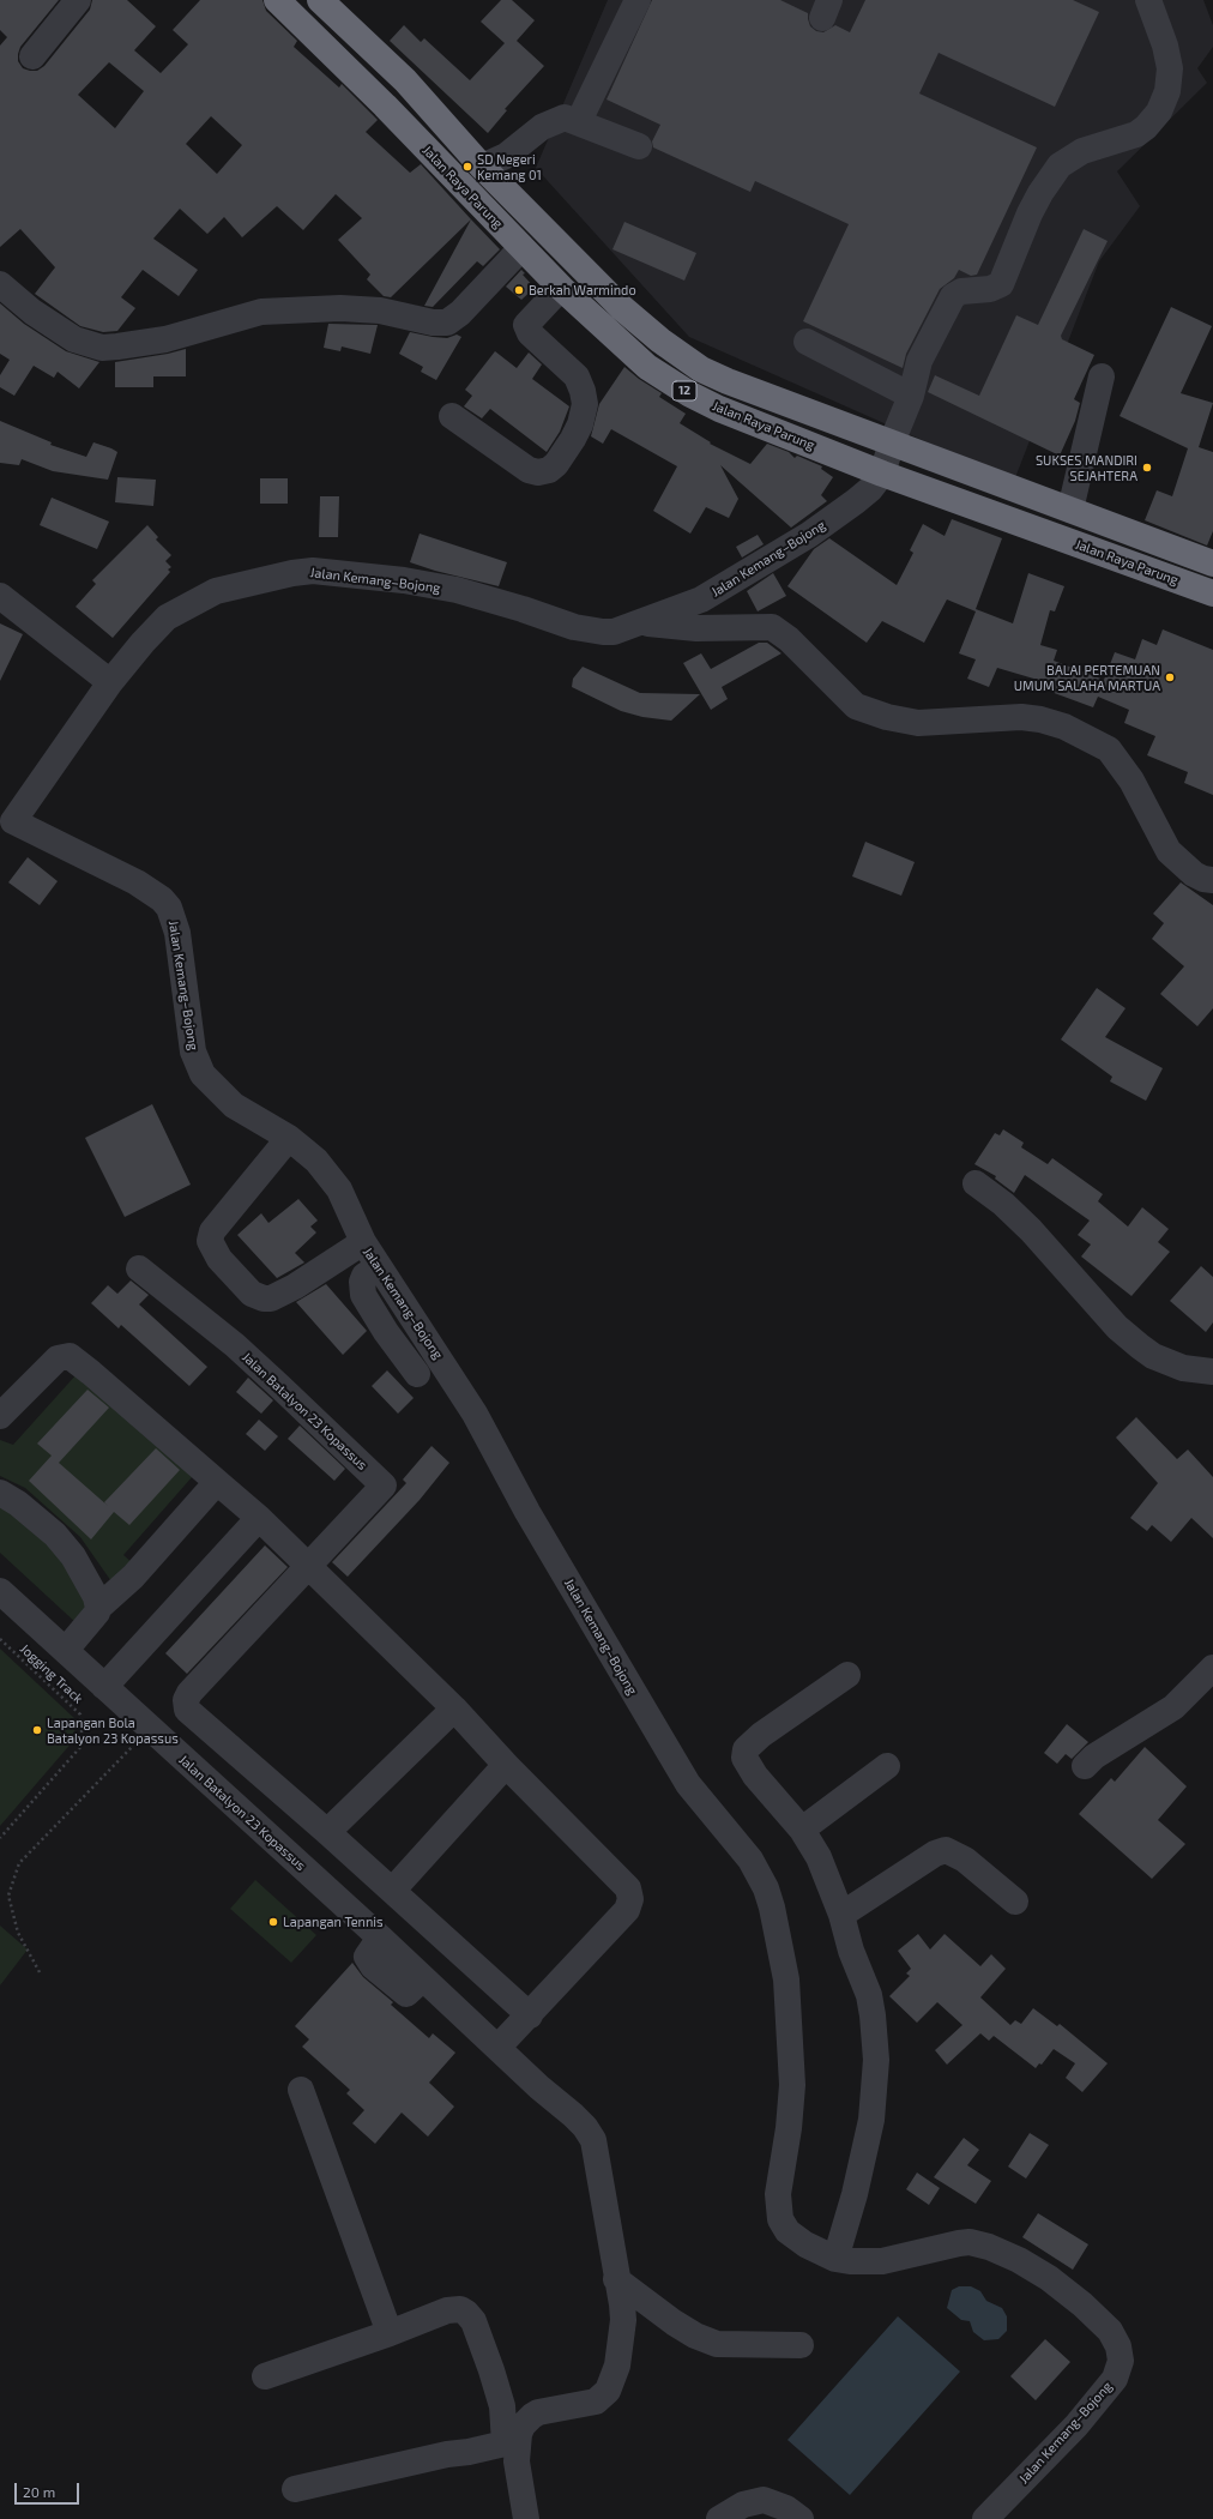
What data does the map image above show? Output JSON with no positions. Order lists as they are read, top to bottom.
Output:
{
  "streets": {
    "highway": ["Jalan Raya Parung", "12"],
    "street": ["Jalan Kemang–Bojong", "Jalan Batalyon 23 Kopassus"],
    "path": ["Jogging Track"]
  },
  "crossings": [
    ["Jalan Raya Parung", "Jalan Kemang–Bojong"]
  ],
  "places": [
    "SD Negeri Kemang 01",
    "Berkah Warmindo",
    "SUKSES MANDIRI SEJAHTERA",
    "BALAI PERTEMUAN UMUM SALAHA MARTUA",
    "Lapangan Bola Batalyon 23 Kopassus",
    "Lapangan Tennis"
  ],
  "scale_bar": "20 m"
}
